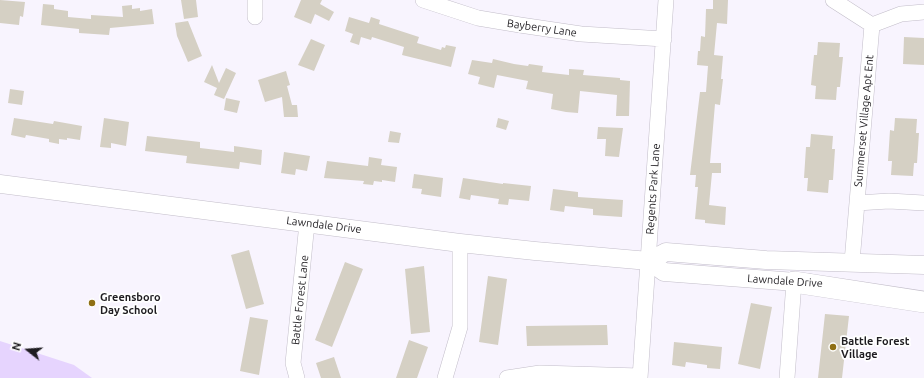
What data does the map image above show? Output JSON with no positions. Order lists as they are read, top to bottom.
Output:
{
  "streets": {
    "main road": ["Lawndale Drive"],
    "street": [
      "Bayberry Lane",
      "Summerset Village Apt Ent",
      "Regents Park Lane",
      "Battle Forest Lane"
    ]
  },
  "crossings": [
    ["Bayberry Lane", "Regents Park Lane"],
    ["Summerset Village Apt Ent", "Lawndale Drive"],
    ["Regents Park Lane", "Lawndale Drive"],
    ["Lawndale Drive", "Battle Forest Lane"]
  ],
  "places": ["Greensboro Day School", "Battle Forest Village"],
  "north": "left"
}
